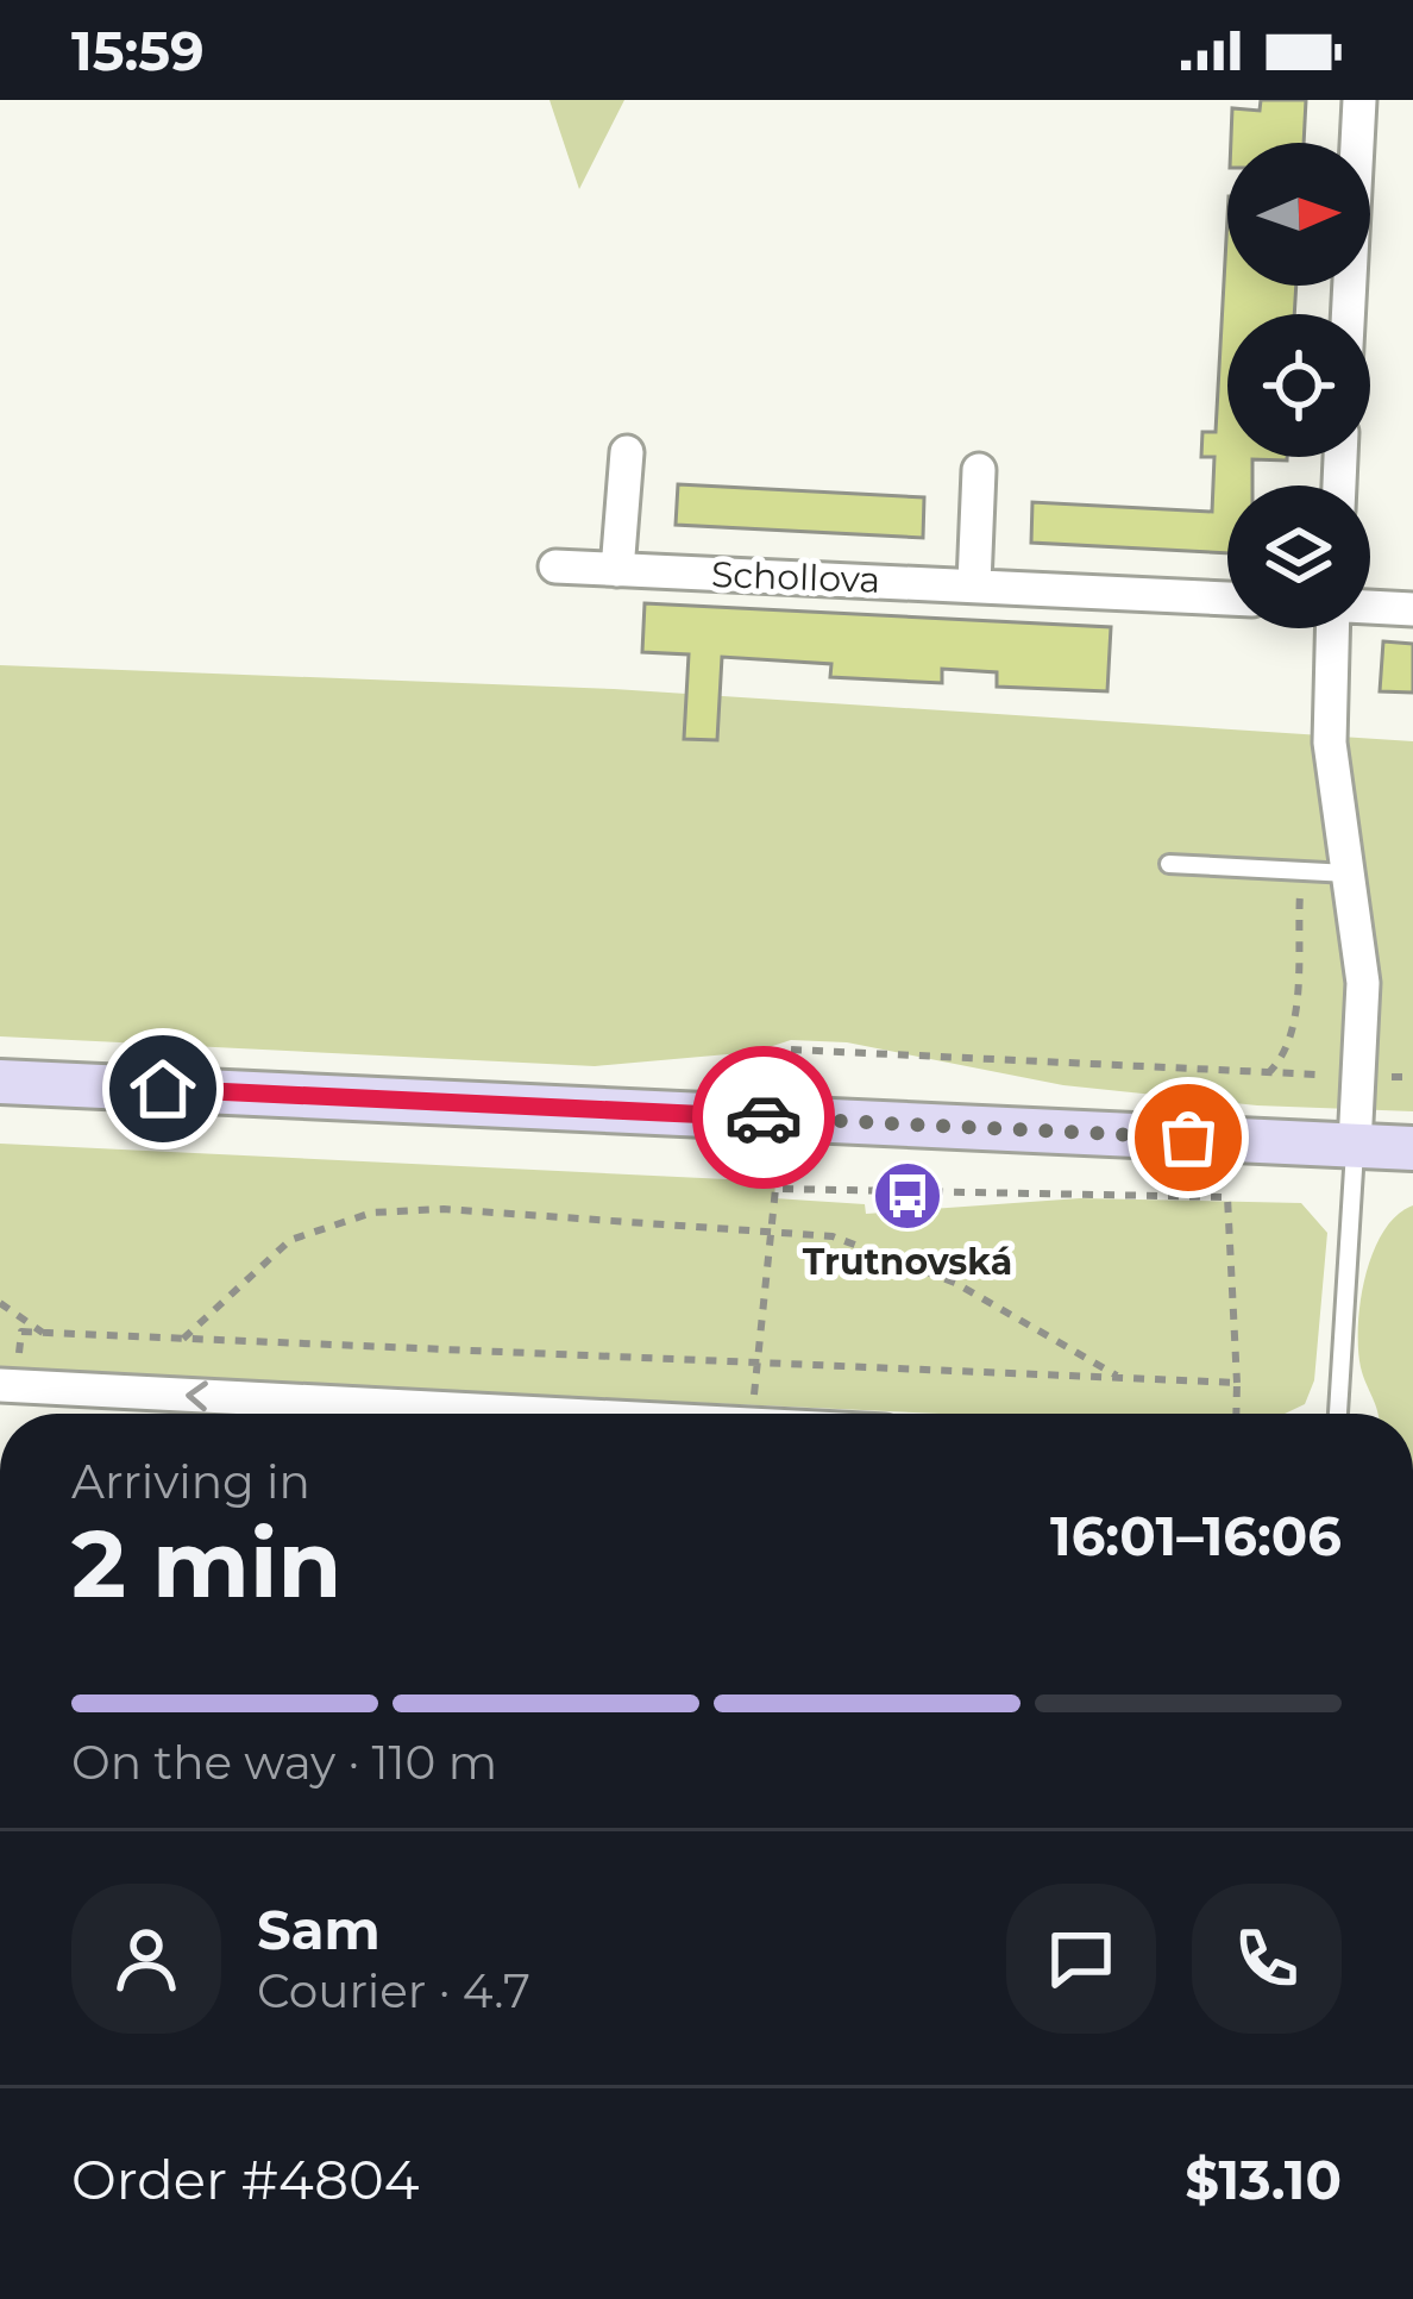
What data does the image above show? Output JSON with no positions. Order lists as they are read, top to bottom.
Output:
{
  "streets": {
    "street": ["Schollova"]
  },
  "places": {
    "bus stop": ["Trutnovská"]
  },
  "north": "right",
  "page": {
    "status": "15:59",
    "heading": ["2 min", "Arriving in", "16:01–16:06"],
    "panel": [
      "Sam",
      "Courier · 4.7",
      "Order #4804",
      "$13.10"
    ],
    "bar": "On the way · 110 m"
  }
}
